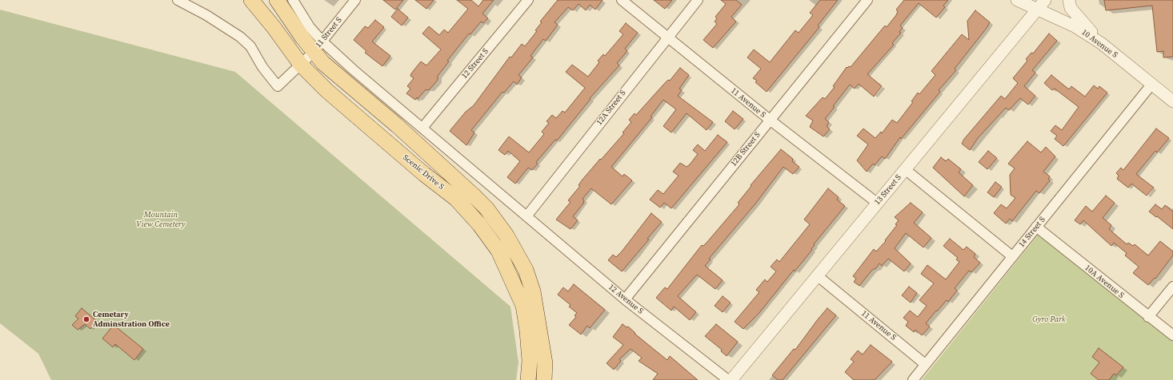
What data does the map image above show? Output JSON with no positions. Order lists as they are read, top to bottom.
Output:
{
  "streets": {
    "main road": ["Scenic Drive S"],
    "street": [
      "11 Street S",
      "10 Avenue S",
      "12 Street S",
      "11 Avenue S",
      "12A Street S",
      "12B Street S",
      "13 Street S",
      "14 Street S",
      "10A Avenue S",
      "12 Avenue S"
    ]
  },
  "crossings": [
    ["11 Street S", "Scenic Drive S"],
    ["10 Avenue S", "13 Street S"],
    ["10 Avenue S", "14 Street S"],
    ["12 Street S", "Scenic Drive S"],
    ["11 Avenue S", "12A Street S"],
    ["11 Avenue S", "12B Street S"],
    ["11 Avenue S", "13 Street S"],
    ["11 Avenue S", "14 Street S"],
    ["12A Street S", "Scenic Drive S"],
    ["12A Street S", "12 Avenue S"],
    ["12B Street S", "12 Avenue S"],
    ["Scenic Drive S", "12 Avenue S"],
    ["14 Street S", "10A Avenue S"]
  ],
  "parks": ["Mountain View Cemetery", "Gyro Park"],
  "places": ["Cemetary Adminstration Office"]
}
